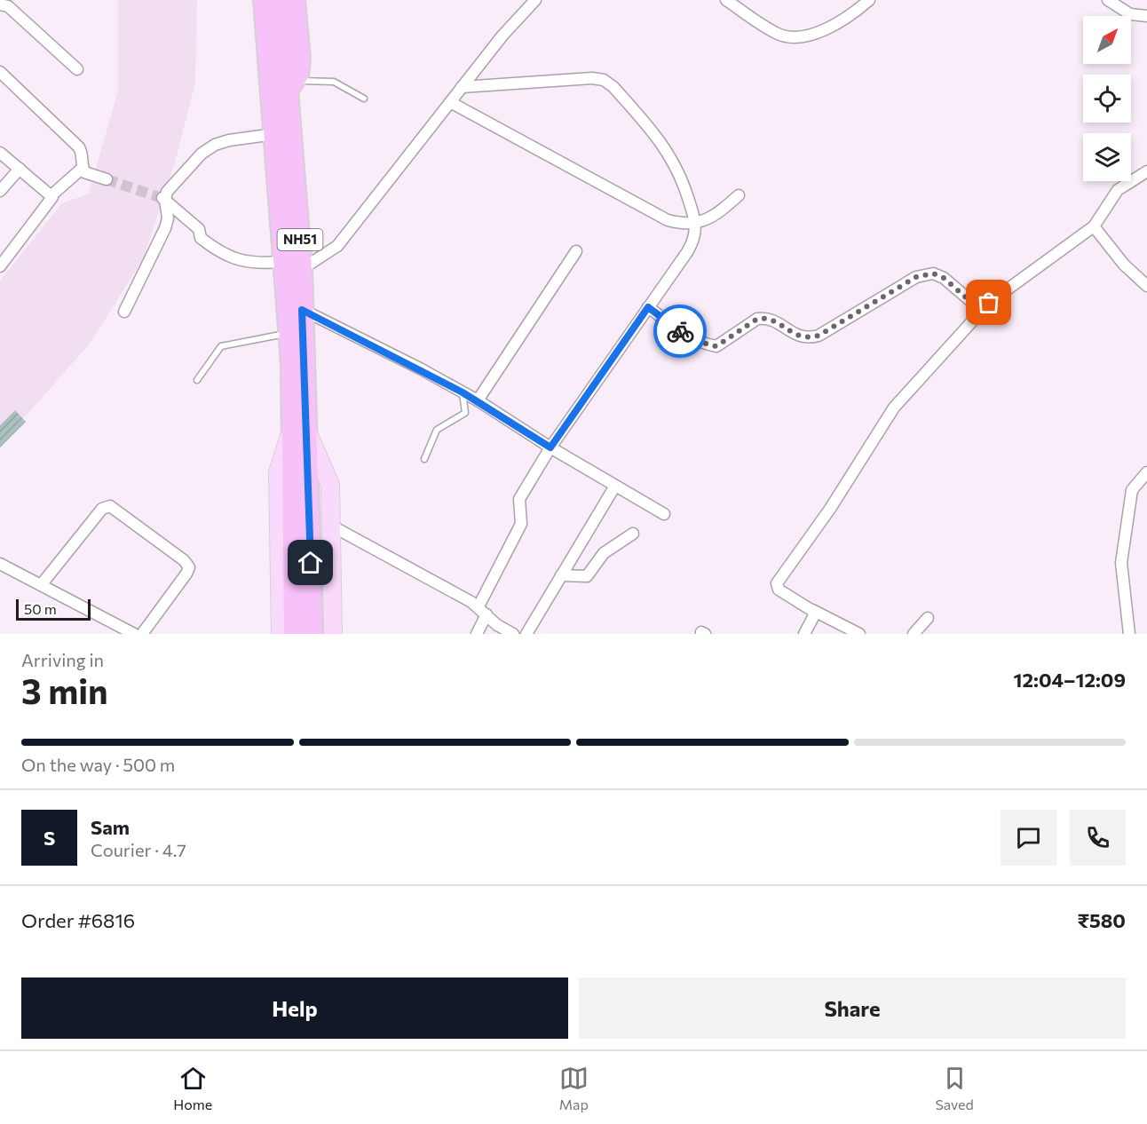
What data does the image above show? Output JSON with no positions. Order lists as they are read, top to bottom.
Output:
{
  "streets": {
    "highway": ["NH51"]
  },
  "scale_bar": "50 m",
  "north": "top right",
  "page": {
    "scale": "50 m",
    "heading": ["3 min", "Arriving in", "12:04–12:09"],
    "panel": [
      "Sam",
      "Courier · 4.7",
      "Order #6816",
      "₹580"
    ],
    "bar": "On the way · 500 m",
    "round": "S",
    "buttons": ["Help", "Share"],
    "tabs": ["Home", "Map", "Saved"]
  }
}
